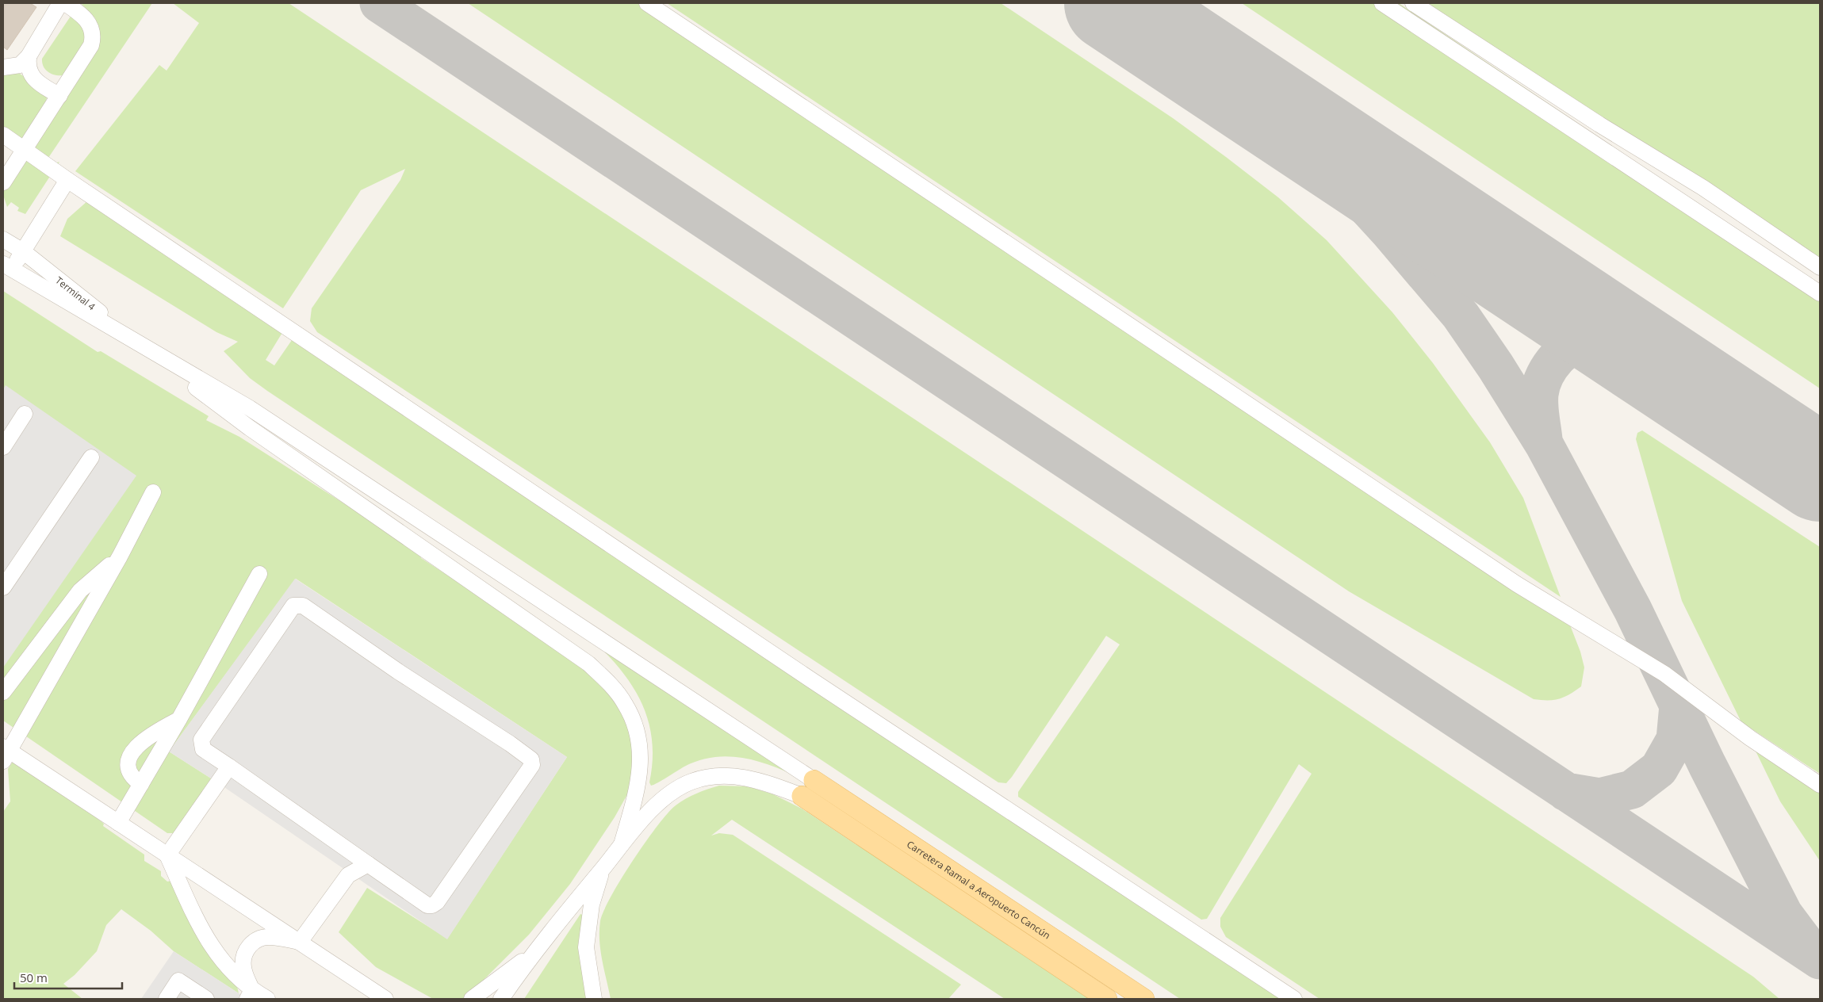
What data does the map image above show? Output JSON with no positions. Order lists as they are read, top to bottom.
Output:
{
  "streets": {
    "main road": ["Carretera Ramal a Aeropuerto Cancún"],
    "street": ["Terminal 4"]
  },
  "scale_bar": "50 m"
}
